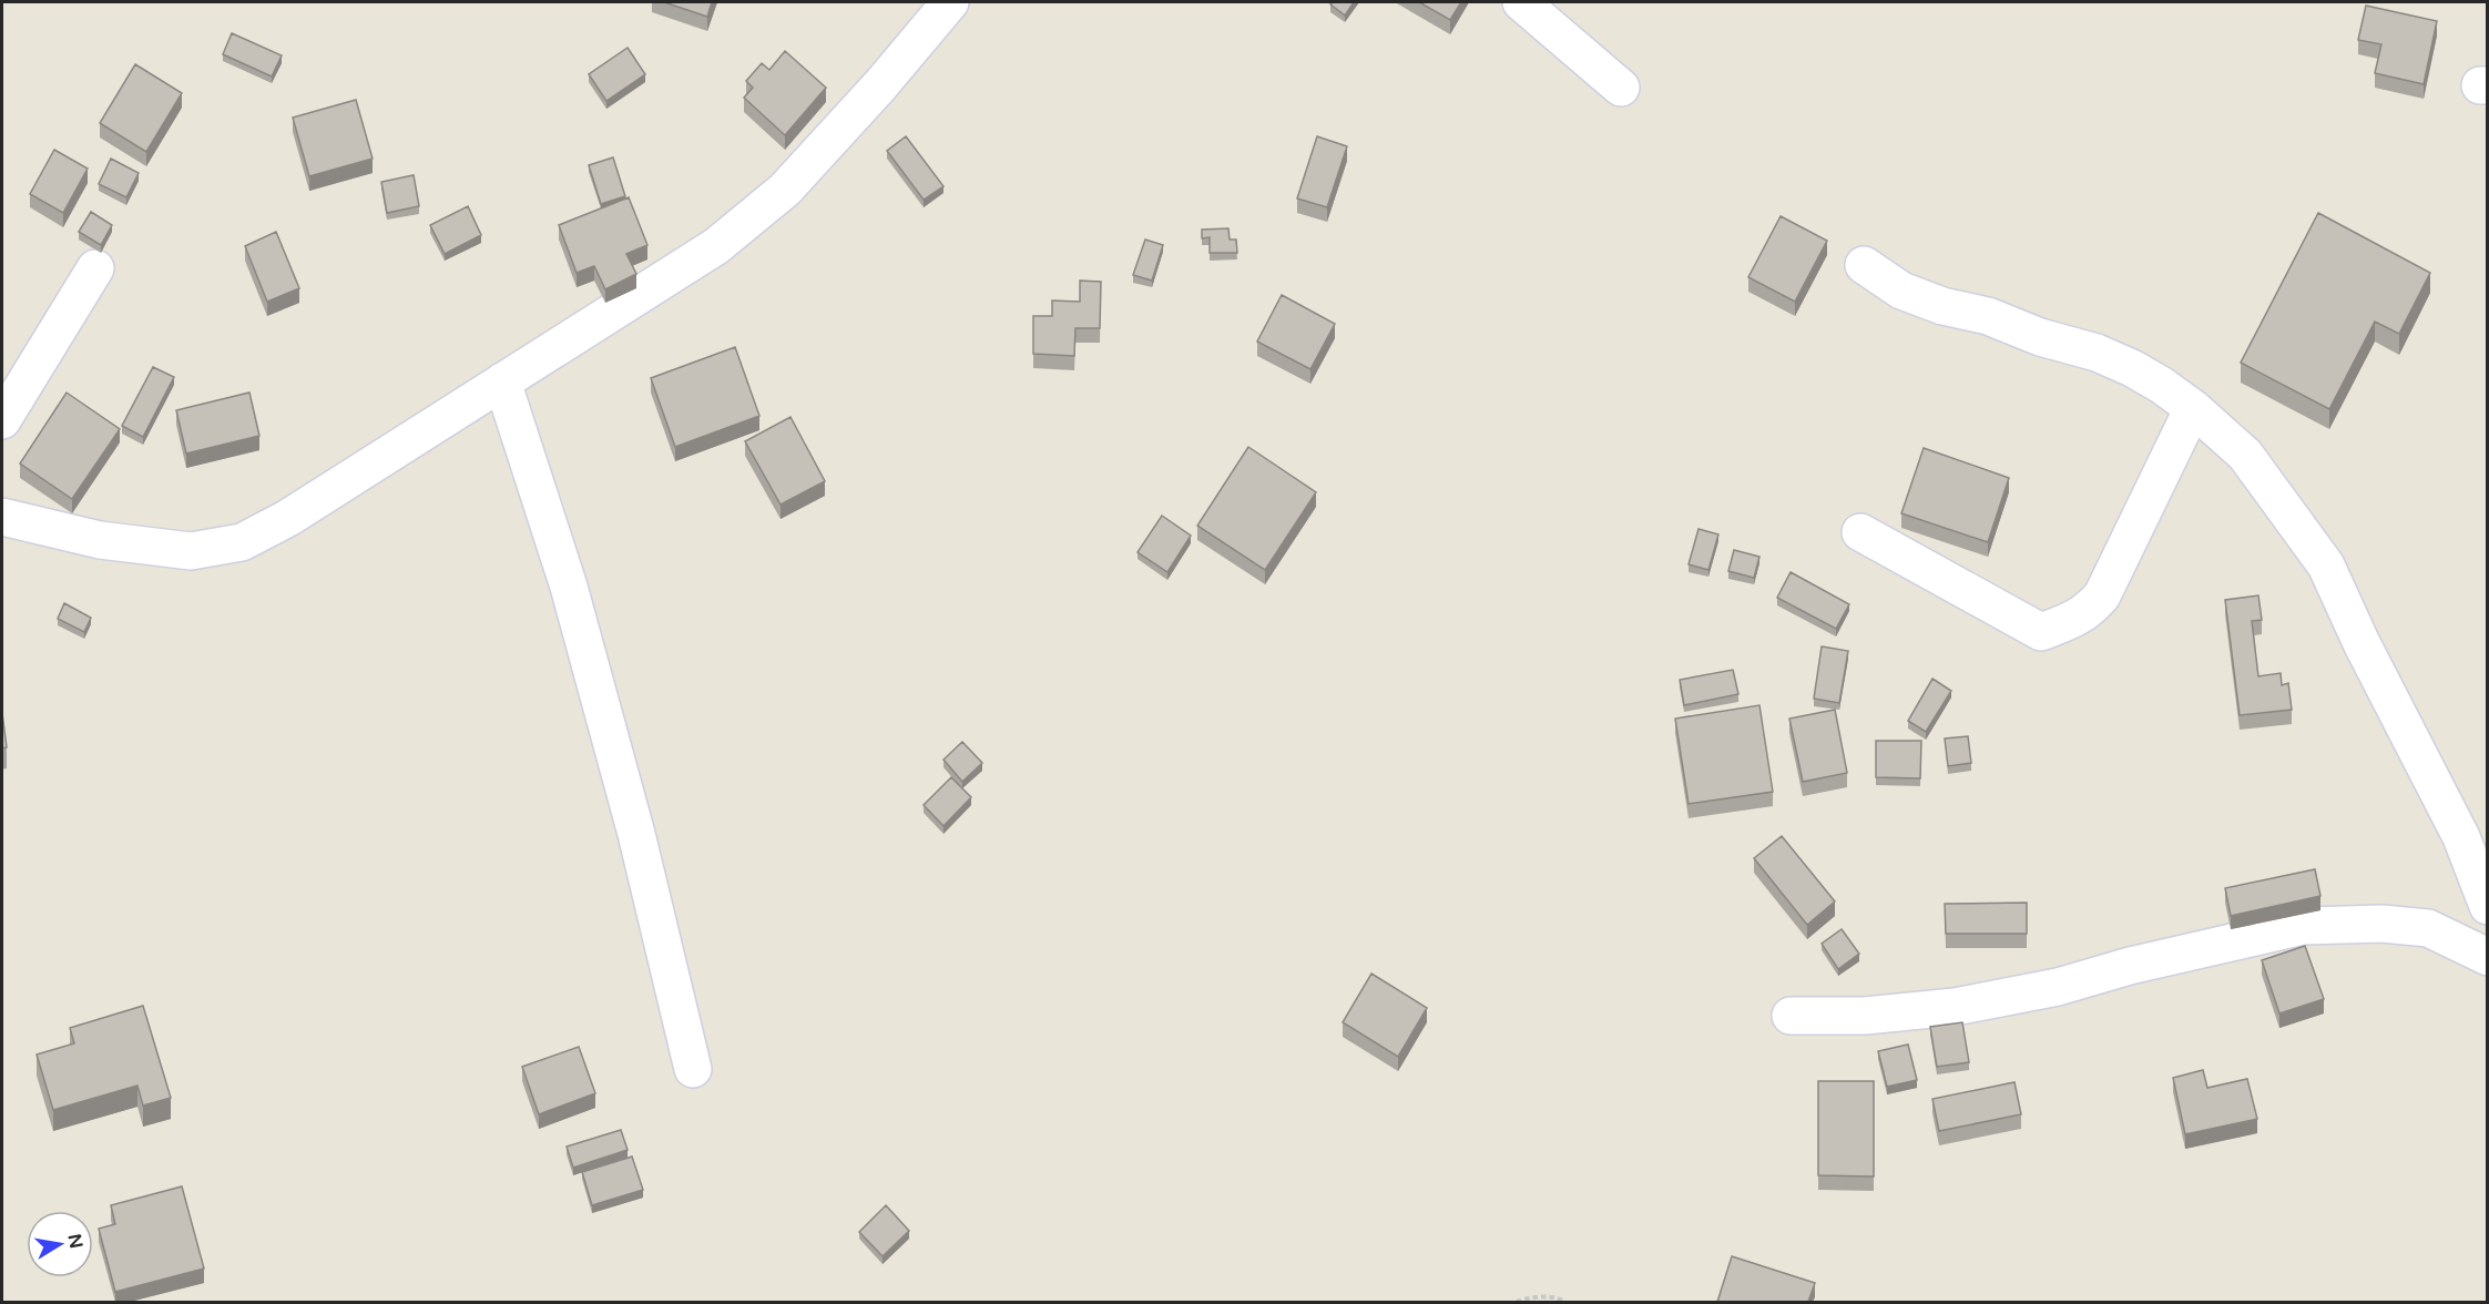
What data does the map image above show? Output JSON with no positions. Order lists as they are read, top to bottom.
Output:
{
  "north": "right"
}
